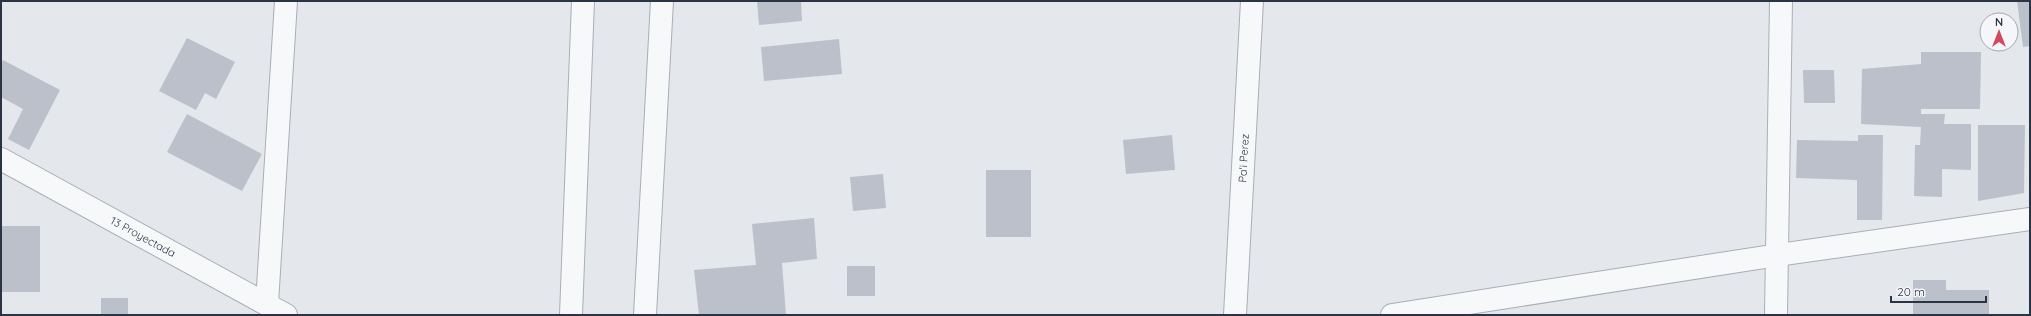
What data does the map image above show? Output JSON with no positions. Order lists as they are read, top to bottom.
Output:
{
  "streets": {
    "street": ["Pa'i Perez", "13 Proyectada"]
  },
  "scale_bar": "20 m",
  "north": "top"
}
